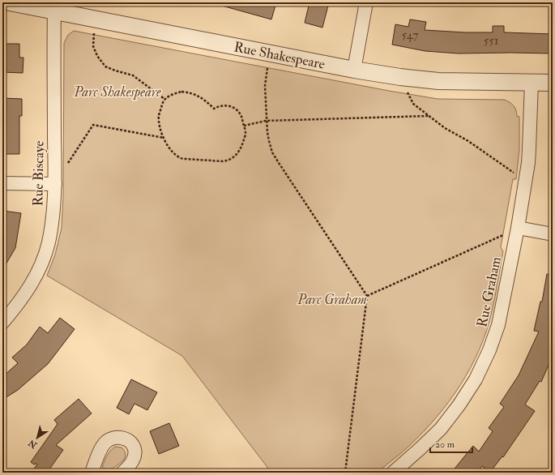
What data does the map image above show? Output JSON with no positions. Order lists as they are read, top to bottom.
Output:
{
  "streets": {
    "street": ["Rue Shakespeare", "Rue Biscaye", "Rue Graham"]
  },
  "crossings": [
    ["Rue Shakespeare", "Rue Biscaye"],
    ["Rue Shakespeare", "Rue Graham"]
  ],
  "parks": ["Parc Shakespeare", "Parc Graham"],
  "house_numbers": ["547", "551"],
  "scale_bar": "20 m",
  "north": "bottom left"
}
